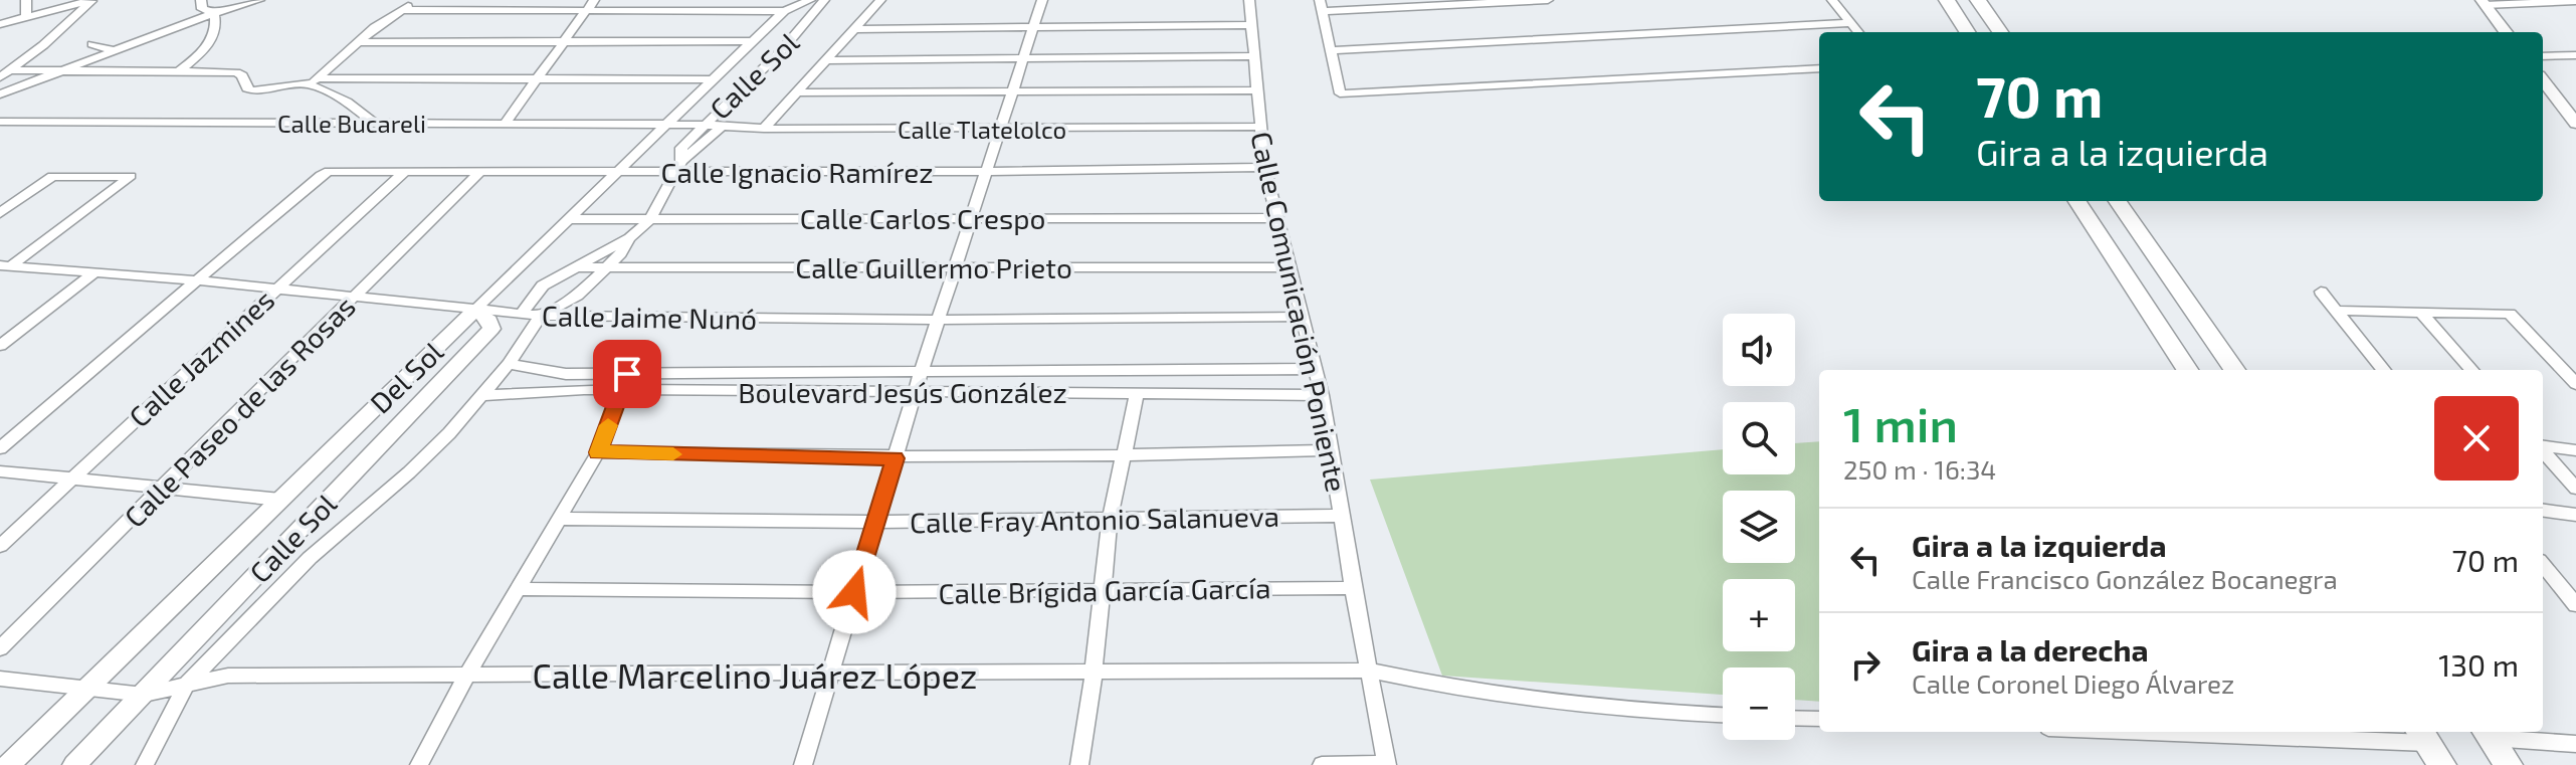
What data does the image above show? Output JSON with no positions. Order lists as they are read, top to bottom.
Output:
{
  "streets": {
    "street": [
      "Calle Sol",
      "Calle Bucareli",
      "Calle Tlatelolco",
      "Calle Ignacio Ramírez",
      "Calle Carlos Crespo",
      "Calle Guillermo Prieto",
      "Calle Comunicación Poniente",
      "Calle Jaime Nunó",
      "Calle Jazmines",
      "Del Sol",
      "Boulevard Jesús González",
      "Calle Paseo de las Rosas",
      "Calle Fray Antonio Salanueva",
      "Calle Brígida García García",
      "Calle Marcelino Juárez López"
    ]
  },
  "crossings": [
    ["Calle Sol", "Calle Bucareli"],
    ["Calle Sol", "Calle Tlatelolco"],
    ["Calle Sol", "Calle Jaime Nunó"],
    ["Calle Sol", "Del Sol"],
    ["Calle Sol", "Calle Marcelino Juárez López"],
    ["Calle Bucareli", "Calle Tlatelolco"],
    ["Calle Bucareli", "Del Sol"],
    ["Calle Tlatelolco", "Calle Comunicación Poniente"],
    ["Calle Ignacio Ramírez", "Calle Comunicación Poniente"],
    ["Calle Ignacio Ramírez", "Calle Jaime Nunó"],
    ["Calle Ignacio Ramírez", "Calle Jazmines"],
    ["Calle Ignacio Ramírez", "Del Sol"],
    ["Calle Ignacio Ramírez", "Calle Paseo de las Rosas"],
    ["Calle Carlos Crespo", "Calle Comunicación Poniente"],
    ["Calle Carlos Crespo", "Del Sol"],
    ["Calle Guillermo Prieto", "Calle Comunicación Poniente"],
    ["Calle Comunicación Poniente", "Calle Jaime Nunó"],
    ["Calle Comunicación Poniente", "Boulevard Jesús González"],
    ["Calle Comunicación Poniente", "Calle Fray Antonio Salanueva"],
    ["Calle Comunicación Poniente", "Calle Brígida García García"],
    ["Calle Comunicación Poniente", "Calle Marcelino Juárez López"],
    ["Calle Jaime Nunó", "Calle Jazmines"],
    ["Calle Jaime Nunó", "Del Sol"],
    ["Calle Jaime Nunó", "Calle Paseo de las Rosas"],
    ["Del Sol", "Calle Marcelino Juárez López"]
  ],
  "page": {
    "turn": ["70 m", "Gira a la izquierda"],
    "map_buttons": ["+", "−"],
    "heading": ["1 min", "250 m · 16:34"],
    "list": [
      {
        "name": "Gira a la izquierda",
        "note": "Calle Francisco González Bocanegra",
        "value": "70 m"
      },
      {
        "name": "Gira a la derecha",
        "note": "Calle Coronel Diego Álvarez",
        "value": "130 m"
      }
    ]
  }
}
